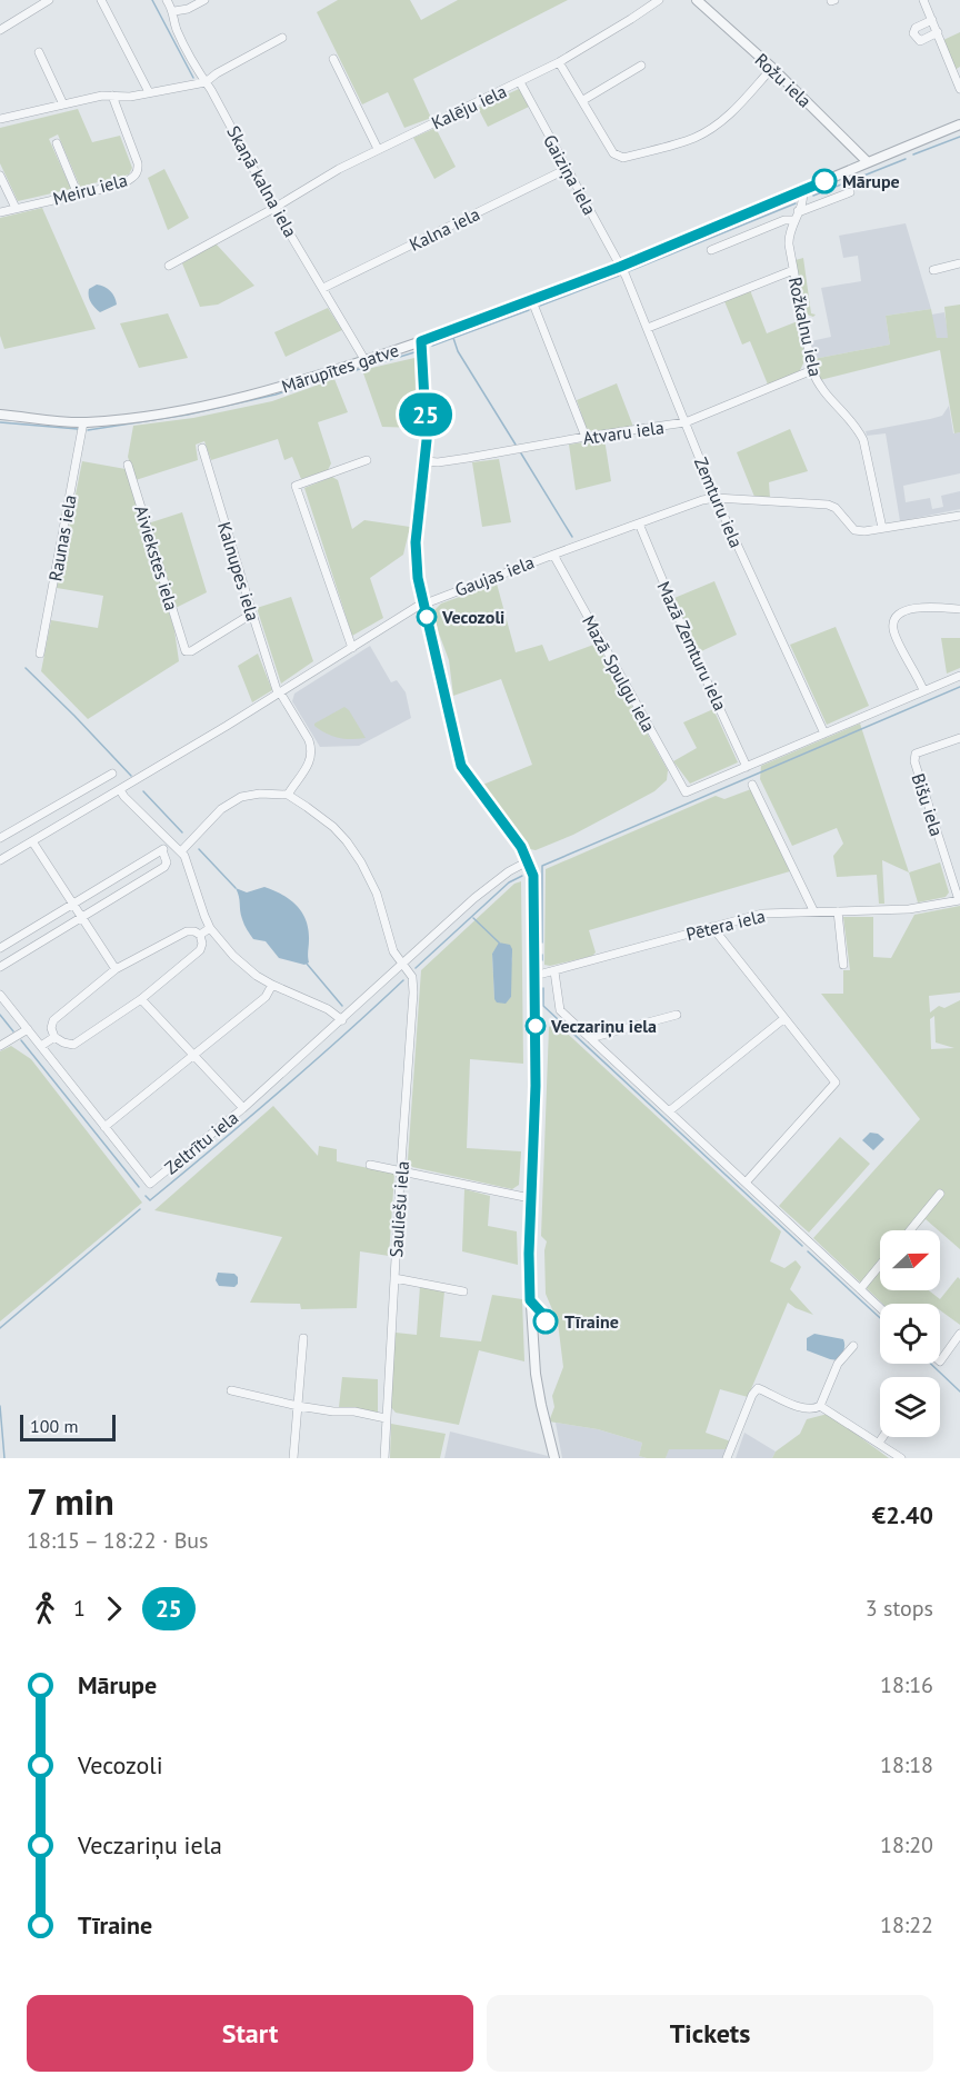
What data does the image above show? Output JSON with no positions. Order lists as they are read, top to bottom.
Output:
{
  "streets": {
    "street": [
      "Rožu iela",
      "Kalēju iela",
      "Gaiziņa iela",
      "Skaņā kalna iela",
      "Meiru iela",
      "Kalna iela",
      "Rožkalnu iela",
      "Mārupītes gatve",
      "Atvaru iela",
      "Zemturu iela",
      "Raunas iela",
      "Aiviekstes iela",
      "Kalnupes iela",
      "Gaujas iela",
      "Mazā Zemturu iela",
      "Mazā Spulgu iela",
      "Bišu iela",
      "Pētera iela",
      "Zeltrītu iela",
      "Sauliešu iela"
    ]
  },
  "crossings": [
    ["Rožu iela", "Mārupītes gatve"],
    ["Kalēju iela", "Gaiziņa iela"],
    ["Kalēju iela", "Skaņā kalna iela"],
    ["Gaiziņa iela", "Kalna iela"],
    ["Gaiziņa iela", "Mārupītes gatve"],
    ["Gaiziņa iela", "Zemturu iela"],
    ["Skaņā kalna iela", "Kalna iela"],
    ["Skaņā kalna iela", "Mārupītes gatve"],
    ["Rožkalnu iela", "Mārupītes gatve"],
    ["Rožkalnu iela", "Atvaru iela"],
    ["Rožkalnu iela", "Gaujas iela"],
    ["Mārupītes gatve", "Zemturu iela"],
    ["Mārupītes gatve", "Raunas iela"],
    ["Atvaru iela", "Zemturu iela"],
    ["Zemturu iela", "Gaujas iela"],
    ["Aiviekstes iela", "Kalnupes iela"],
    ["Kalnupes iela", "Gaujas iela"],
    ["Kalnupes iela", "Zeltrītu iela"],
    ["Kalnupes iela", "Sauliešu iela"],
    ["Gaujas iela", "Mazā Zemturu iela"],
    ["Gaujas iela", "Mazā Spulgu iela"],
    ["Mazā Zemturu iela", "Mazā Spulgu iela"],
    ["Bišu iela", "Pētera iela"],
    ["Zeltrītu iela", "Sauliešu iela"]
  ],
  "places": [
    "Mārupe",
    "Vecozoli",
    "Veczariņu iela",
    "Tīraine"
  ],
  "lines": ["bus line 25"],
  "scale_bar": "100 m",
  "north": "right",
  "page": {
    "on_map": "25",
    "scale": "100 m",
    "heading": ["7 min", "18:15 – 18:22 · Bus", "€2.40"],
    "legs": ["1", "25", "3 stops"],
    "list": [
      {
        "name": "Mārupe",
        "value": "18:16"
      },
      {
        "name": "Vecozoli",
        "value": "18:18"
      },
      {
        "name": "Veczariņu iela",
        "value": "18:20"
      },
      {
        "name": "Tīraine",
        "value": "18:22"
      }
    ],
    "buttons": ["Start", "Tickets"]
  }
}
